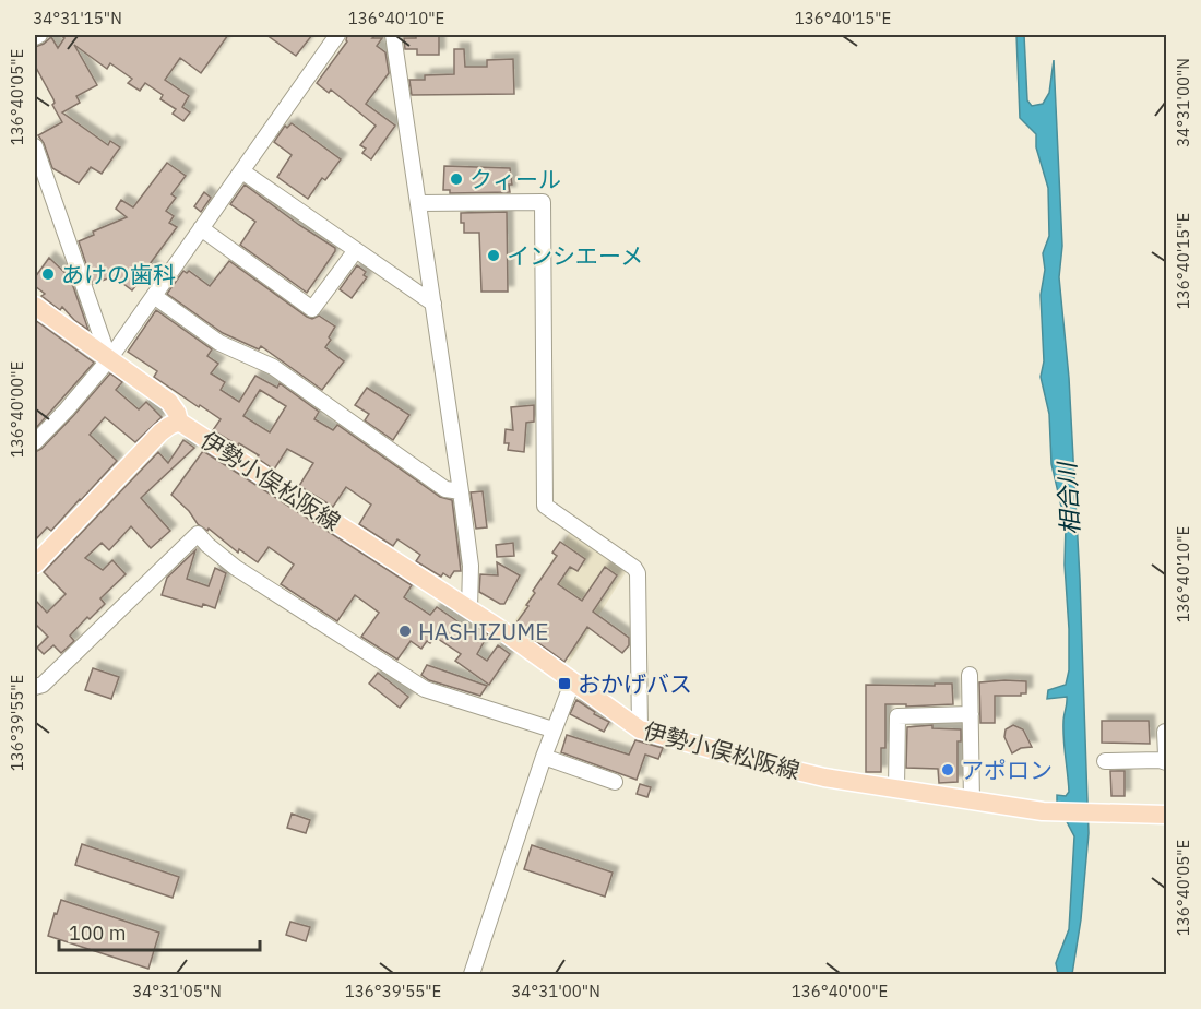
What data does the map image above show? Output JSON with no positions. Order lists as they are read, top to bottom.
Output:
{
  "streets": {
    "main road": ["伊勢小俣松阪線"]
  },
  "water": ["相合川"],
  "places": {
    "other": [
      "クィール",
      "インシエーメ",
      "あけの歯科",
      "HASHIZUME",
      "アポロン"
    ],
    "transit": ["おかげバス"]
  },
  "scale_bar": "100 m",
  "coordinates": [
    "34°31'15\"N",
    "136°40'10\"E",
    "136°40'15\"E",
    "136°40'05\"E",
    "34°31'00\"N",
    "136°40'00\"E",
    "136°39'55\"E",
    "34°31'05\"N"
  ]
}
